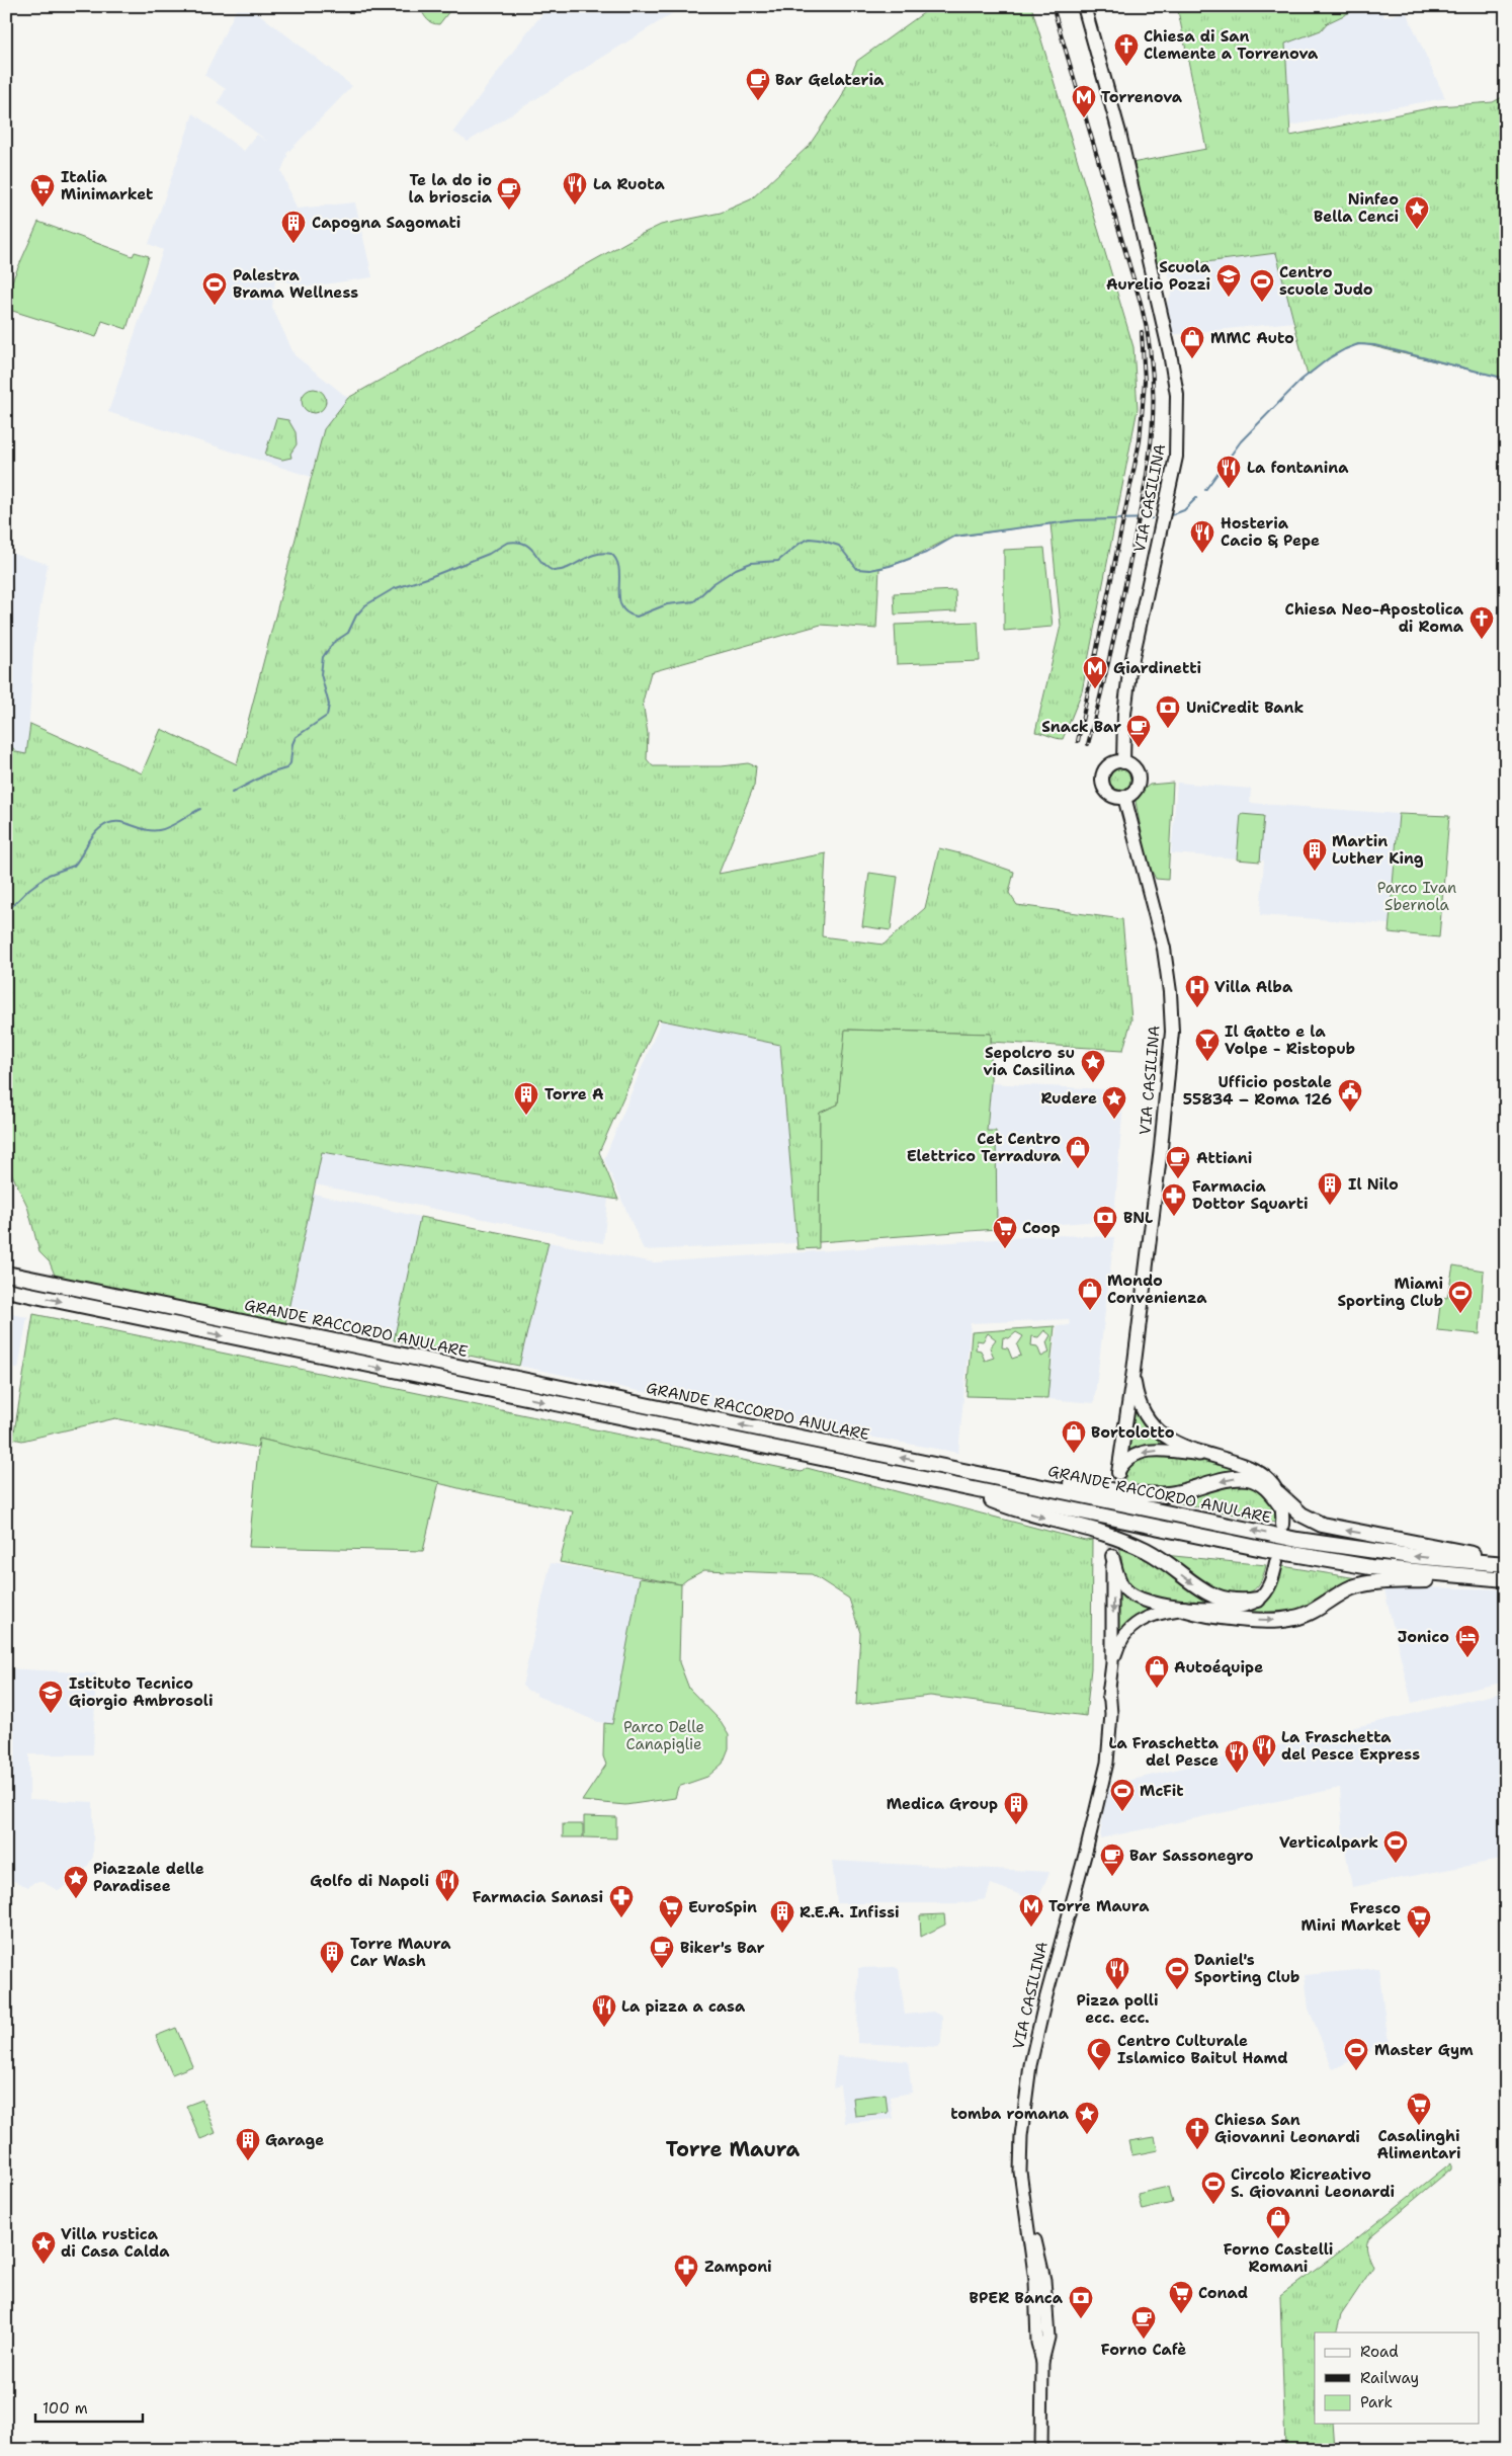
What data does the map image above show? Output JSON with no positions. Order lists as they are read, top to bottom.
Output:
{
  "streets": {
    "highway": ["GRANDE RACCORDO ANULARE"],
    "main road": ["VIA CASILINA"]
  },
  "districts": ["Torre Maura"],
  "parks": ["Parco Ivan Sbernola", "Parco Delle Canapiglie"],
  "places": {
    "church": ["Chiesa di San Clemente a Torrenova", "Chiesa Neo-Apostolica di Roma", "Chiesa San Giovanni Leonardi"],
    "cafe": [
      "Bar Gelateria",
      "Te la do io la brioscia",
      "Snack Bar",
      "Attiani",
      "Bar Sassonegro",
      "Biker's Bar",
      "Forno Cafè"
    ],
    "metro station": ["Torrenova", "Giardinetti", "Torre Maura"],
    "restaurant": [
      "La Ruota",
      "La fontanina",
      "Hosteria Cacio & Pepe",
      "La Fraschetta del Pesce Express",
      "La Fraschetta del Pesce",
      "Golfo di Napoli",
      "Pizza polli ecc. ecc.",
      "La pizza a casa"
    ],
    "supermarket": [
      "Italia Minimarket",
      "Coop",
      "EuroSpin",
      "Fresco Mini Market",
      "Casalinghi Alimentari",
      "Conad"
    ],
    "place": [
      "Ninfeo Bella Cenci",
      "Sepolcro su via Casilina",
      "Rudere",
      "Piazzale delle Paradisee",
      "tomba romana",
      "Villa rustica di Casa Calda"
    ],
    "building": [
      "Capogna Sagomati",
      "Martin Luther King",
      "Torre A",
      "Il Nilo",
      "Medica Group",
      "R.E.A. Infissi",
      "Torre Maura Car Wash",
      "Garage"
    ],
    "school or university": ["Scuola Aurelio Pozzi", "Istituto Tecnico Giorgio Ambrosoli"],
    "sports": [
      "Centro scuole Judo",
      "Palestra Brama Wellness",
      "Miami Sporting Club",
      "McFit",
      "Verticalpark",
      "Daniel's Sporting Club",
      "Master Gym",
      "Circolo Ricreativo S. Giovanni Leonardi"
    ],
    "shop": [
      "MMC Auto",
      "Cet Centro Elettrico Terradura",
      "Mondo Convenienza",
      "Bortolotto",
      "Autoéquipe",
      "Forno Castelli Romani"
    ],
    "bank": ["UniCredit Bank", "BNL", "BPER Banca"],
    "hospital": ["Villa Alba"],
    "bar": ["Il Gatto e la Volpe - Ristopub"],
    "public building": ["Ufficio postale 55834 – Roma 126"],
    "pharmacy": ["Farmacia Dottor Squarti", "Farmacia Sanasi", "Zamponi"],
    "hotel": ["Jonico"],
    "mosque": ["Centro Culturale Islamico Baitul Hamd"]
  },
  "legend": ["Road", "Railway", "Park"],
  "scale_bar": "100 m"
}
